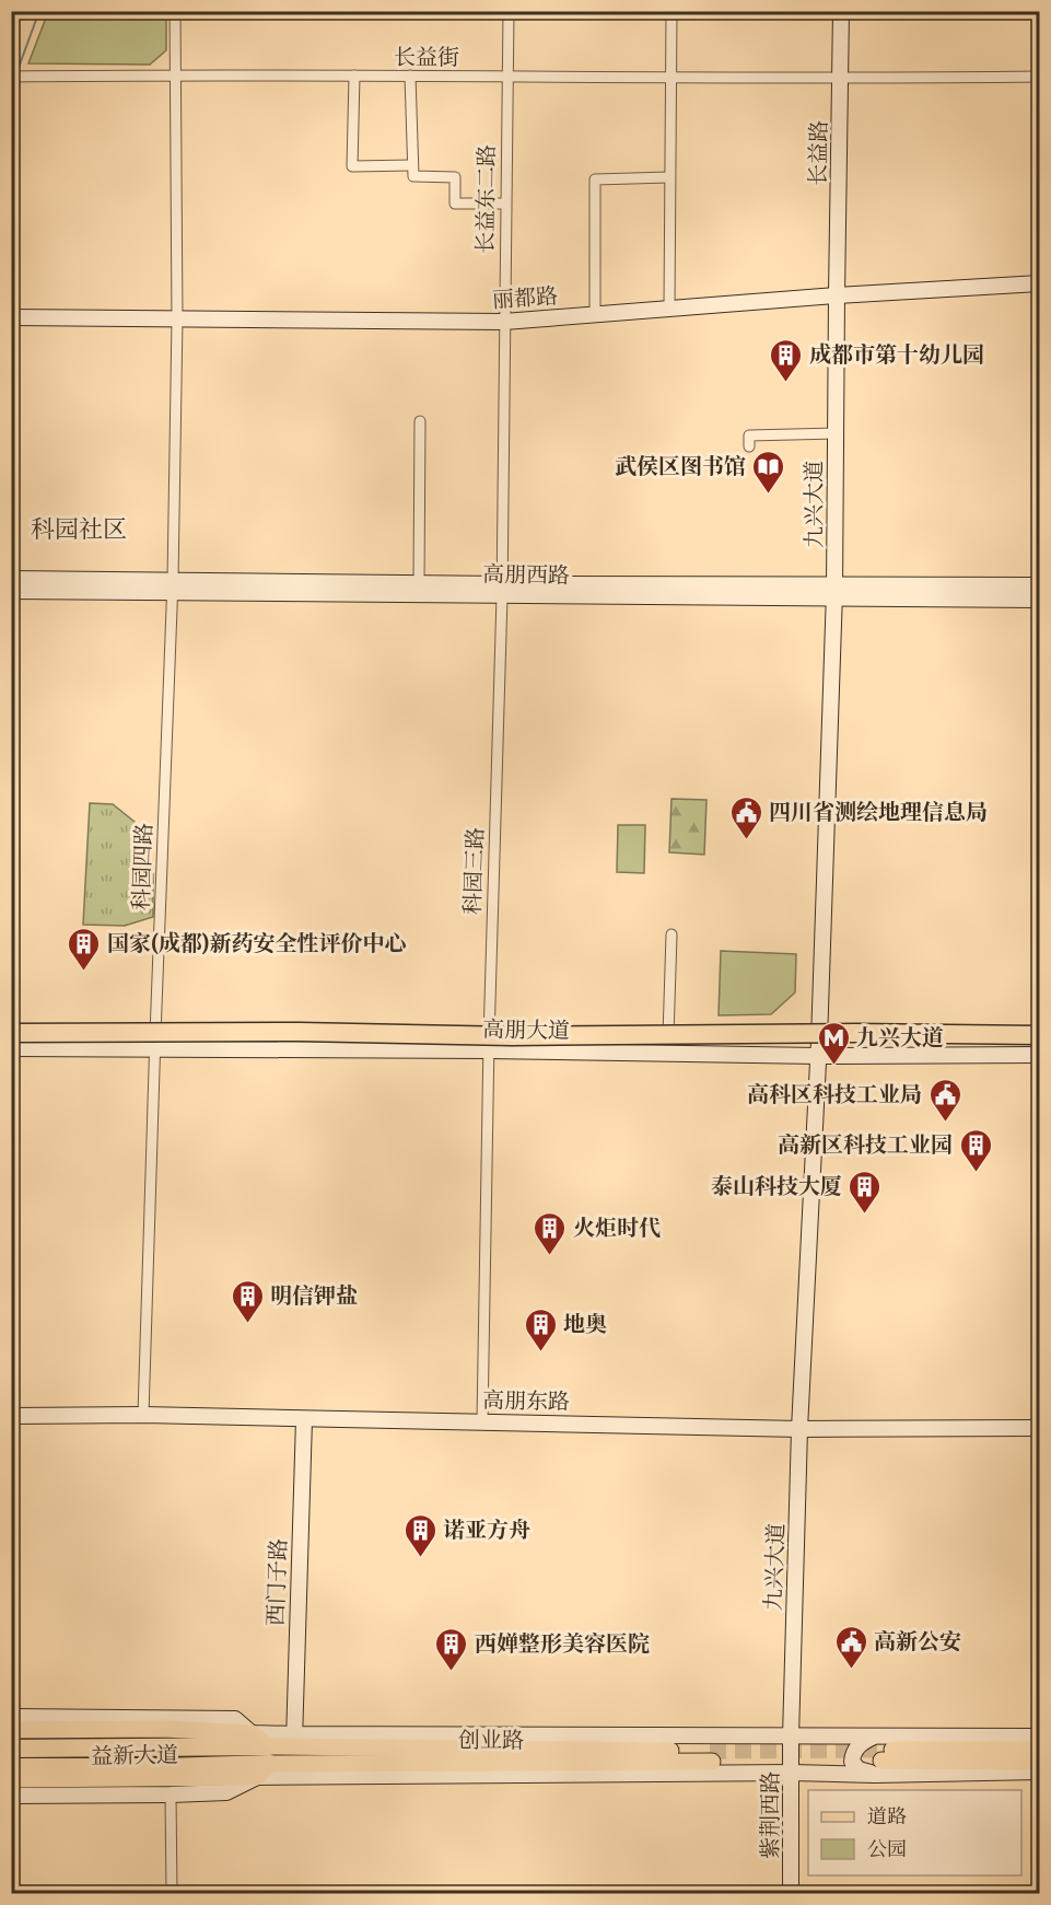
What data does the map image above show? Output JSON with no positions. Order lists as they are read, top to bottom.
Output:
{
  "streets": {
    "main road": ["创业路", "益新大道"],
    "street": [
      "长益街",
      "长益路",
      "长益东二路",
      "丽都路",
      "九兴大道",
      "高朋西路",
      "科园四路",
      "科园三路",
      "高朋大道",
      "高朋东路",
      "西门子路",
      "紫荆西路"
    ]
  },
  "crossings": [
    ["长益街", "长益路"],
    ["长益街", "长益东二路"],
    ["长益街", "科园四路"],
    ["长益路", "丽都路"],
    ["长益路", "九兴大道"],
    ["长益东二路", "丽都路"],
    ["长益东二路", "科园三路"],
    ["丽都路", "九兴大道"],
    ["丽都路", "科园四路"],
    ["丽都路", "科园三路"],
    ["九兴大道", "高朋西路"],
    ["九兴大道", "高朋大道"],
    ["九兴大道", "高朋东路"],
    ["九兴大道", "紫荆西路"],
    ["高朋西路", "科园四路"],
    ["高朋西路", "科园三路"],
    ["科园四路", "高朋大道"],
    ["科园四路", "高朋东路"],
    ["科园三路", "高朋大道"],
    ["科园三路", "高朋东路"],
    ["高朋东路", "西门子路"],
    ["西门子路", "创业路"]
  ],
  "districts": ["科园社区"],
  "places": {
    "building": [
      "成都市第十幼儿园",
      "国家(成都)新药安全性评价中心",
      "高新区科技工业园",
      "泰山科技大厦",
      "火炬时代",
      "明信钾盐",
      "地奥",
      "诺亚方舟",
      "西婵整形美容医院"
    ],
    "library": ["武侯区图书馆"],
    "public building": ["四川省测绘地理信息局", "高科区科技工业局", "高新公安"],
    "metro station": ["九兴大道"]
  },
  "legend": ["道路", "公园"]
}
